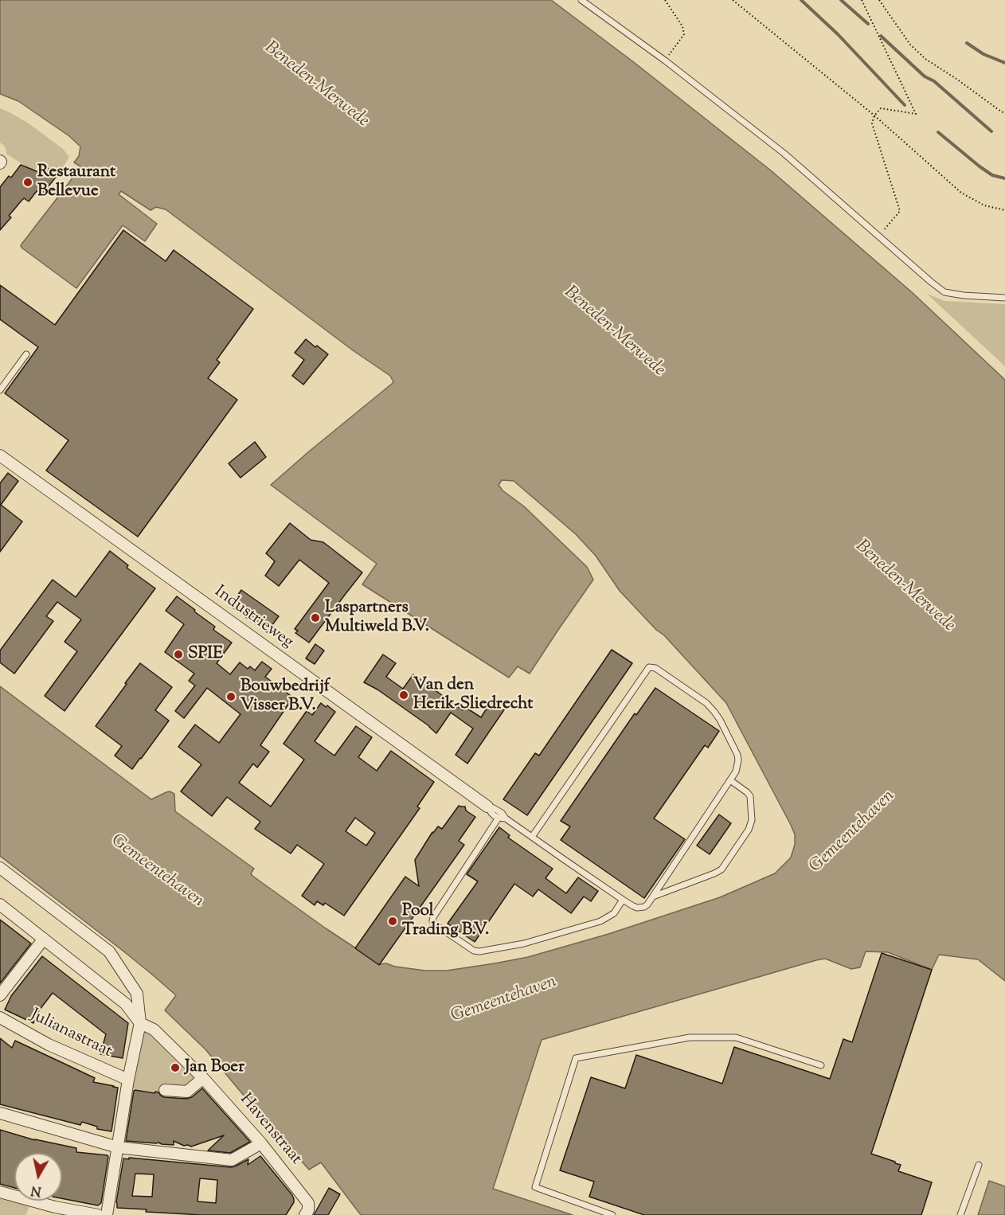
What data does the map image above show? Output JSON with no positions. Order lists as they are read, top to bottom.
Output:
{
  "streets": {
    "street": ["Industrieweg", "Julianastraat", "Havenstraat"]
  },
  "water": ["Beneden-Merwede", "Gemeentehaven"],
  "places": [
    "Restaurant Bellevue",
    "Laspartners Multiweld B.V.",
    "SPIE",
    "Van den Herik-Sliedrecht",
    "Bouwbedrijf Visser B.V.",
    "Pool Trading B.V.",
    "Jan Boer"
  ],
  "north": "bottom"
}
